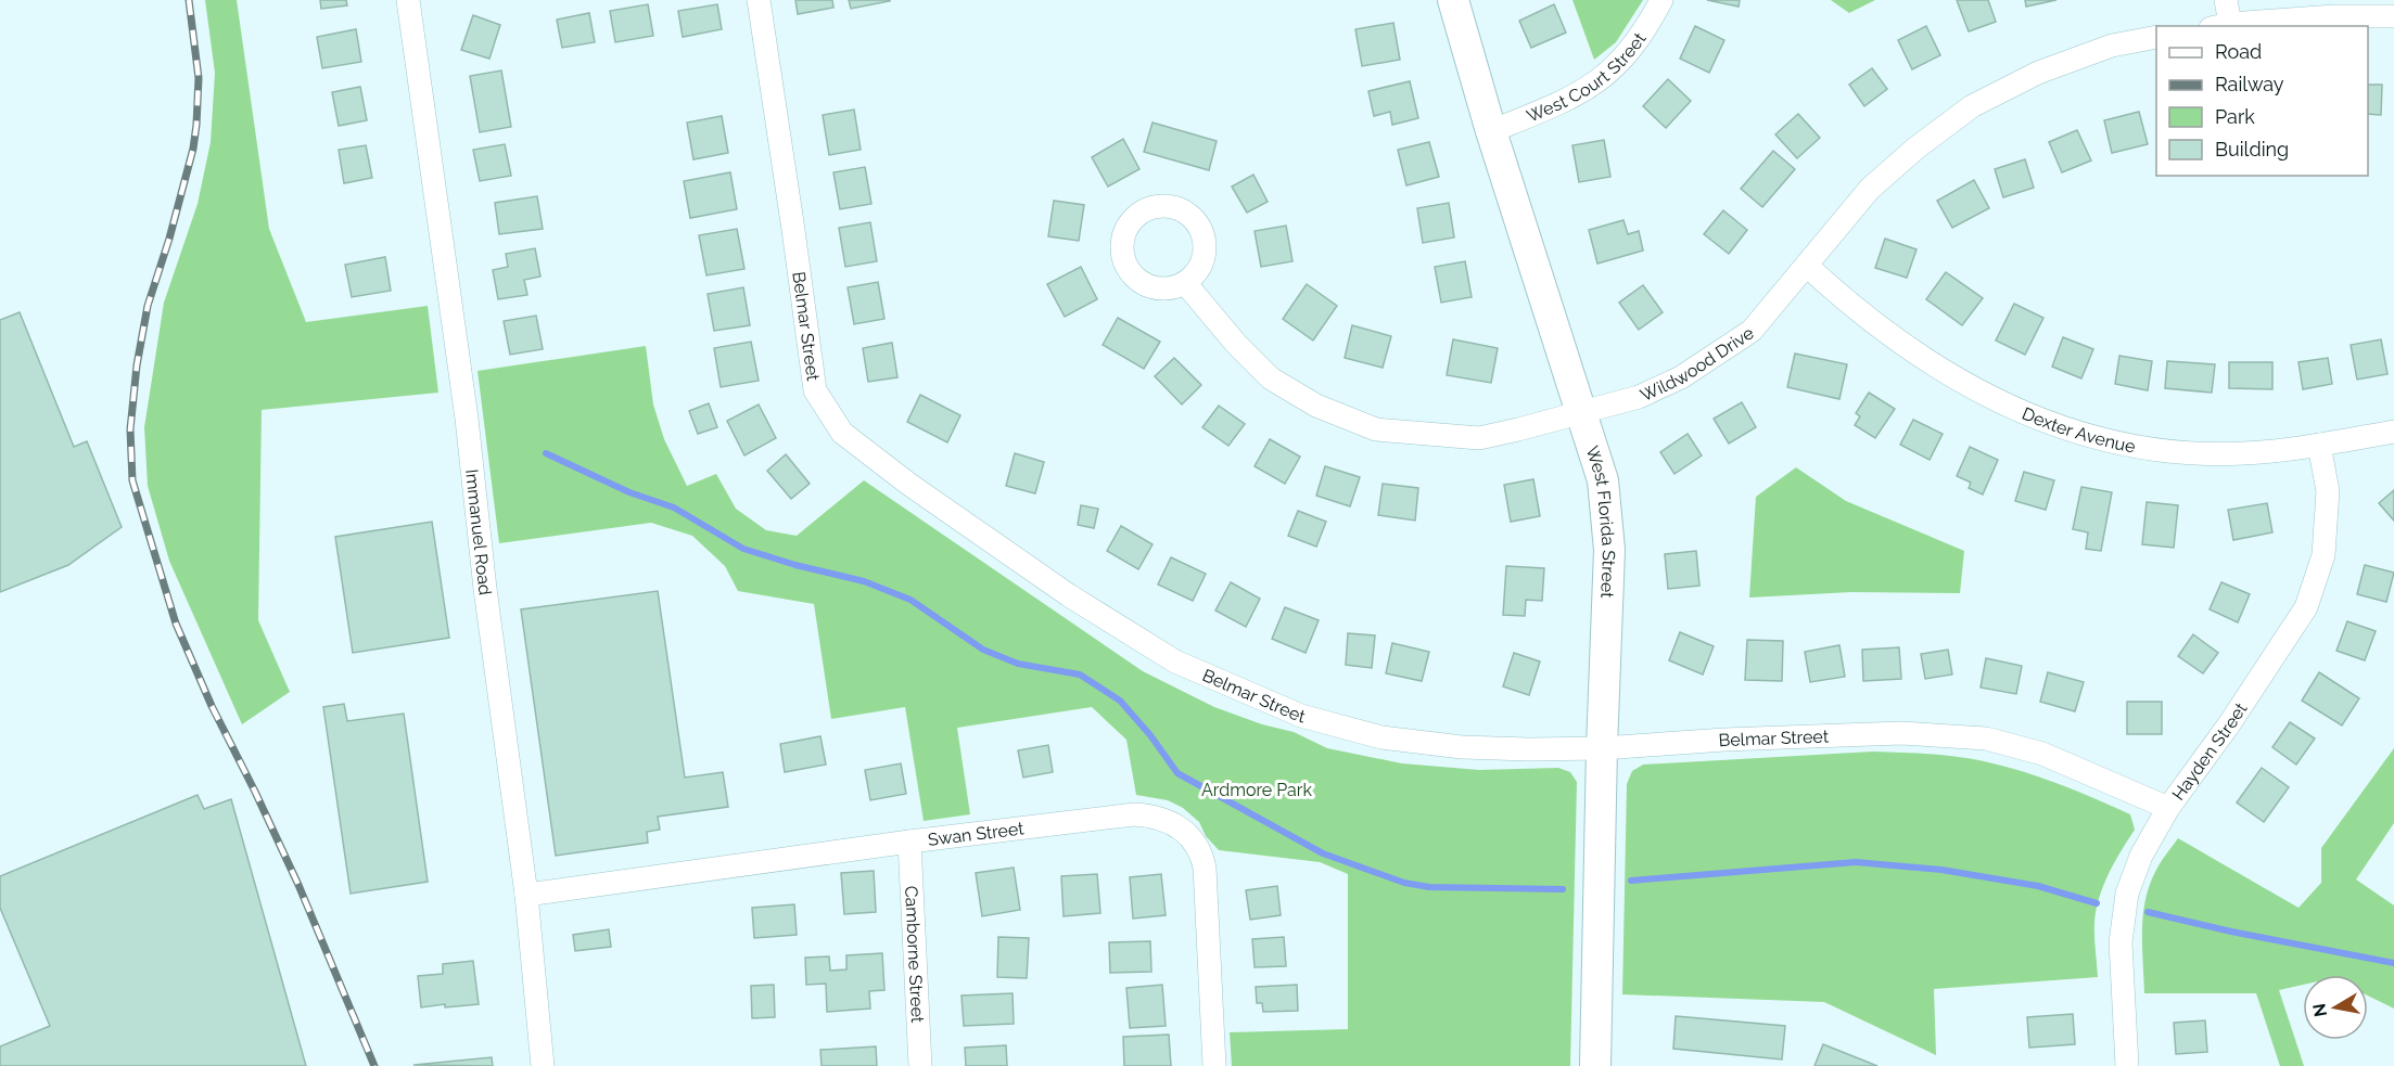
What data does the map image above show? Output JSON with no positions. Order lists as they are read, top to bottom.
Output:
{
  "streets": {
    "street": [
      "West Court Street",
      "Belmar Street",
      "Wildwood Drive",
      "Dexter Avenue",
      "West Florida Street",
      "Immanuel Road",
      "Hayden Street",
      "Swan Street",
      "Camborne Street"
    ]
  },
  "crossings": [
    ["West Court Street", "West Florida Street"],
    ["Belmar Street", "West Florida Street"],
    ["Belmar Street", "Hayden Street"],
    ["Wildwood Drive", "Dexter Avenue"],
    ["Wildwood Drive", "West Florida Street"],
    ["Dexter Avenue", "Hayden Street"],
    ["Immanuel Road", "Swan Street"],
    ["Swan Street", "Camborne Street"]
  ],
  "parks": ["Ardmore Park"],
  "legend": [
    "Road",
    "Railway",
    "Park",
    "Building"
  ],
  "north": "left"
}
